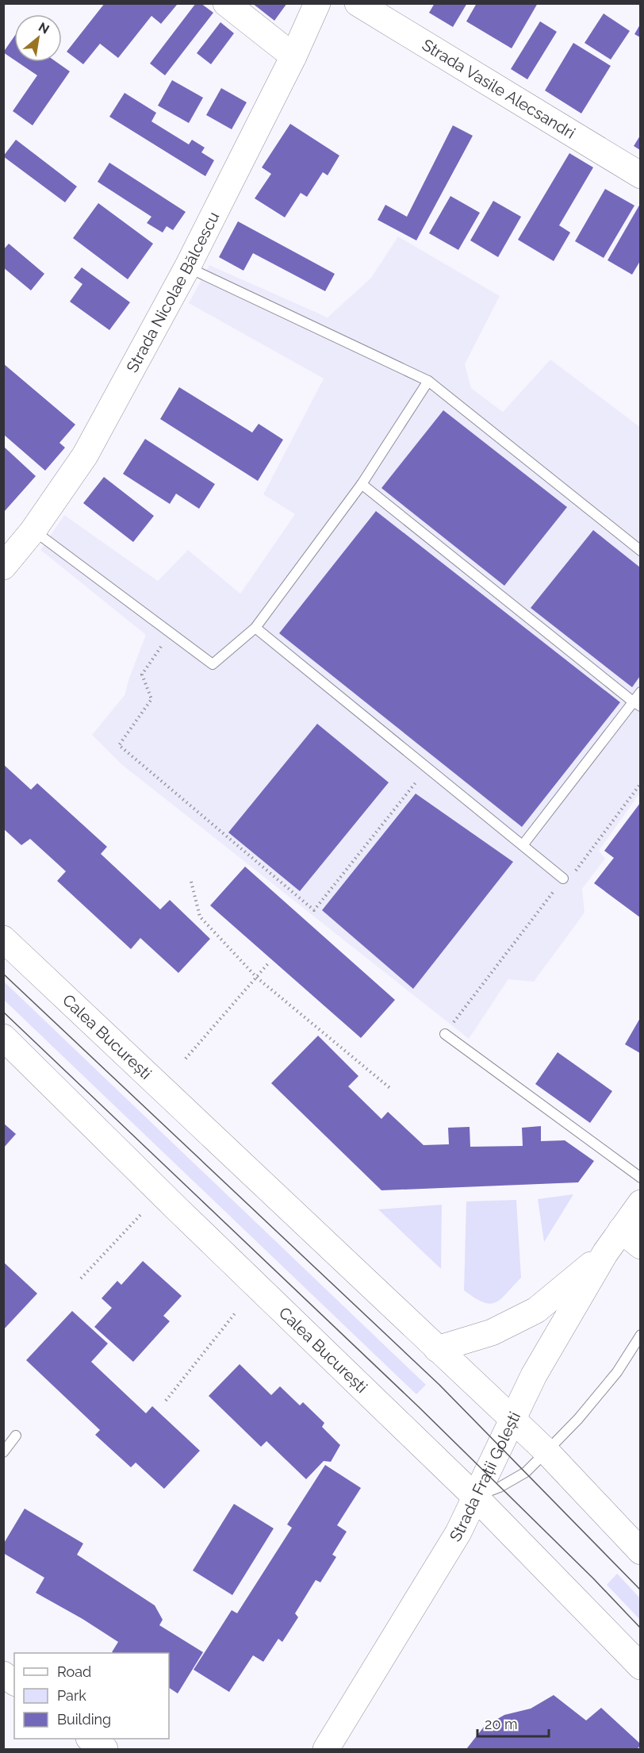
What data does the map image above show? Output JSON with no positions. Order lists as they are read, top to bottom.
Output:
{
  "streets": {
    "main road": [
      "Strada Vasile Alecsandri",
      "Strada Nicolae Bălcescu",
      "Calea București",
      "Strada Frații Golești"
    ]
  },
  "crossings": [
    ["Calea București", "Strada Frații Golești"]
  ],
  "legend": ["Road", "Park", "Building"],
  "scale_bar": "20 m",
  "north": "top right"
}
